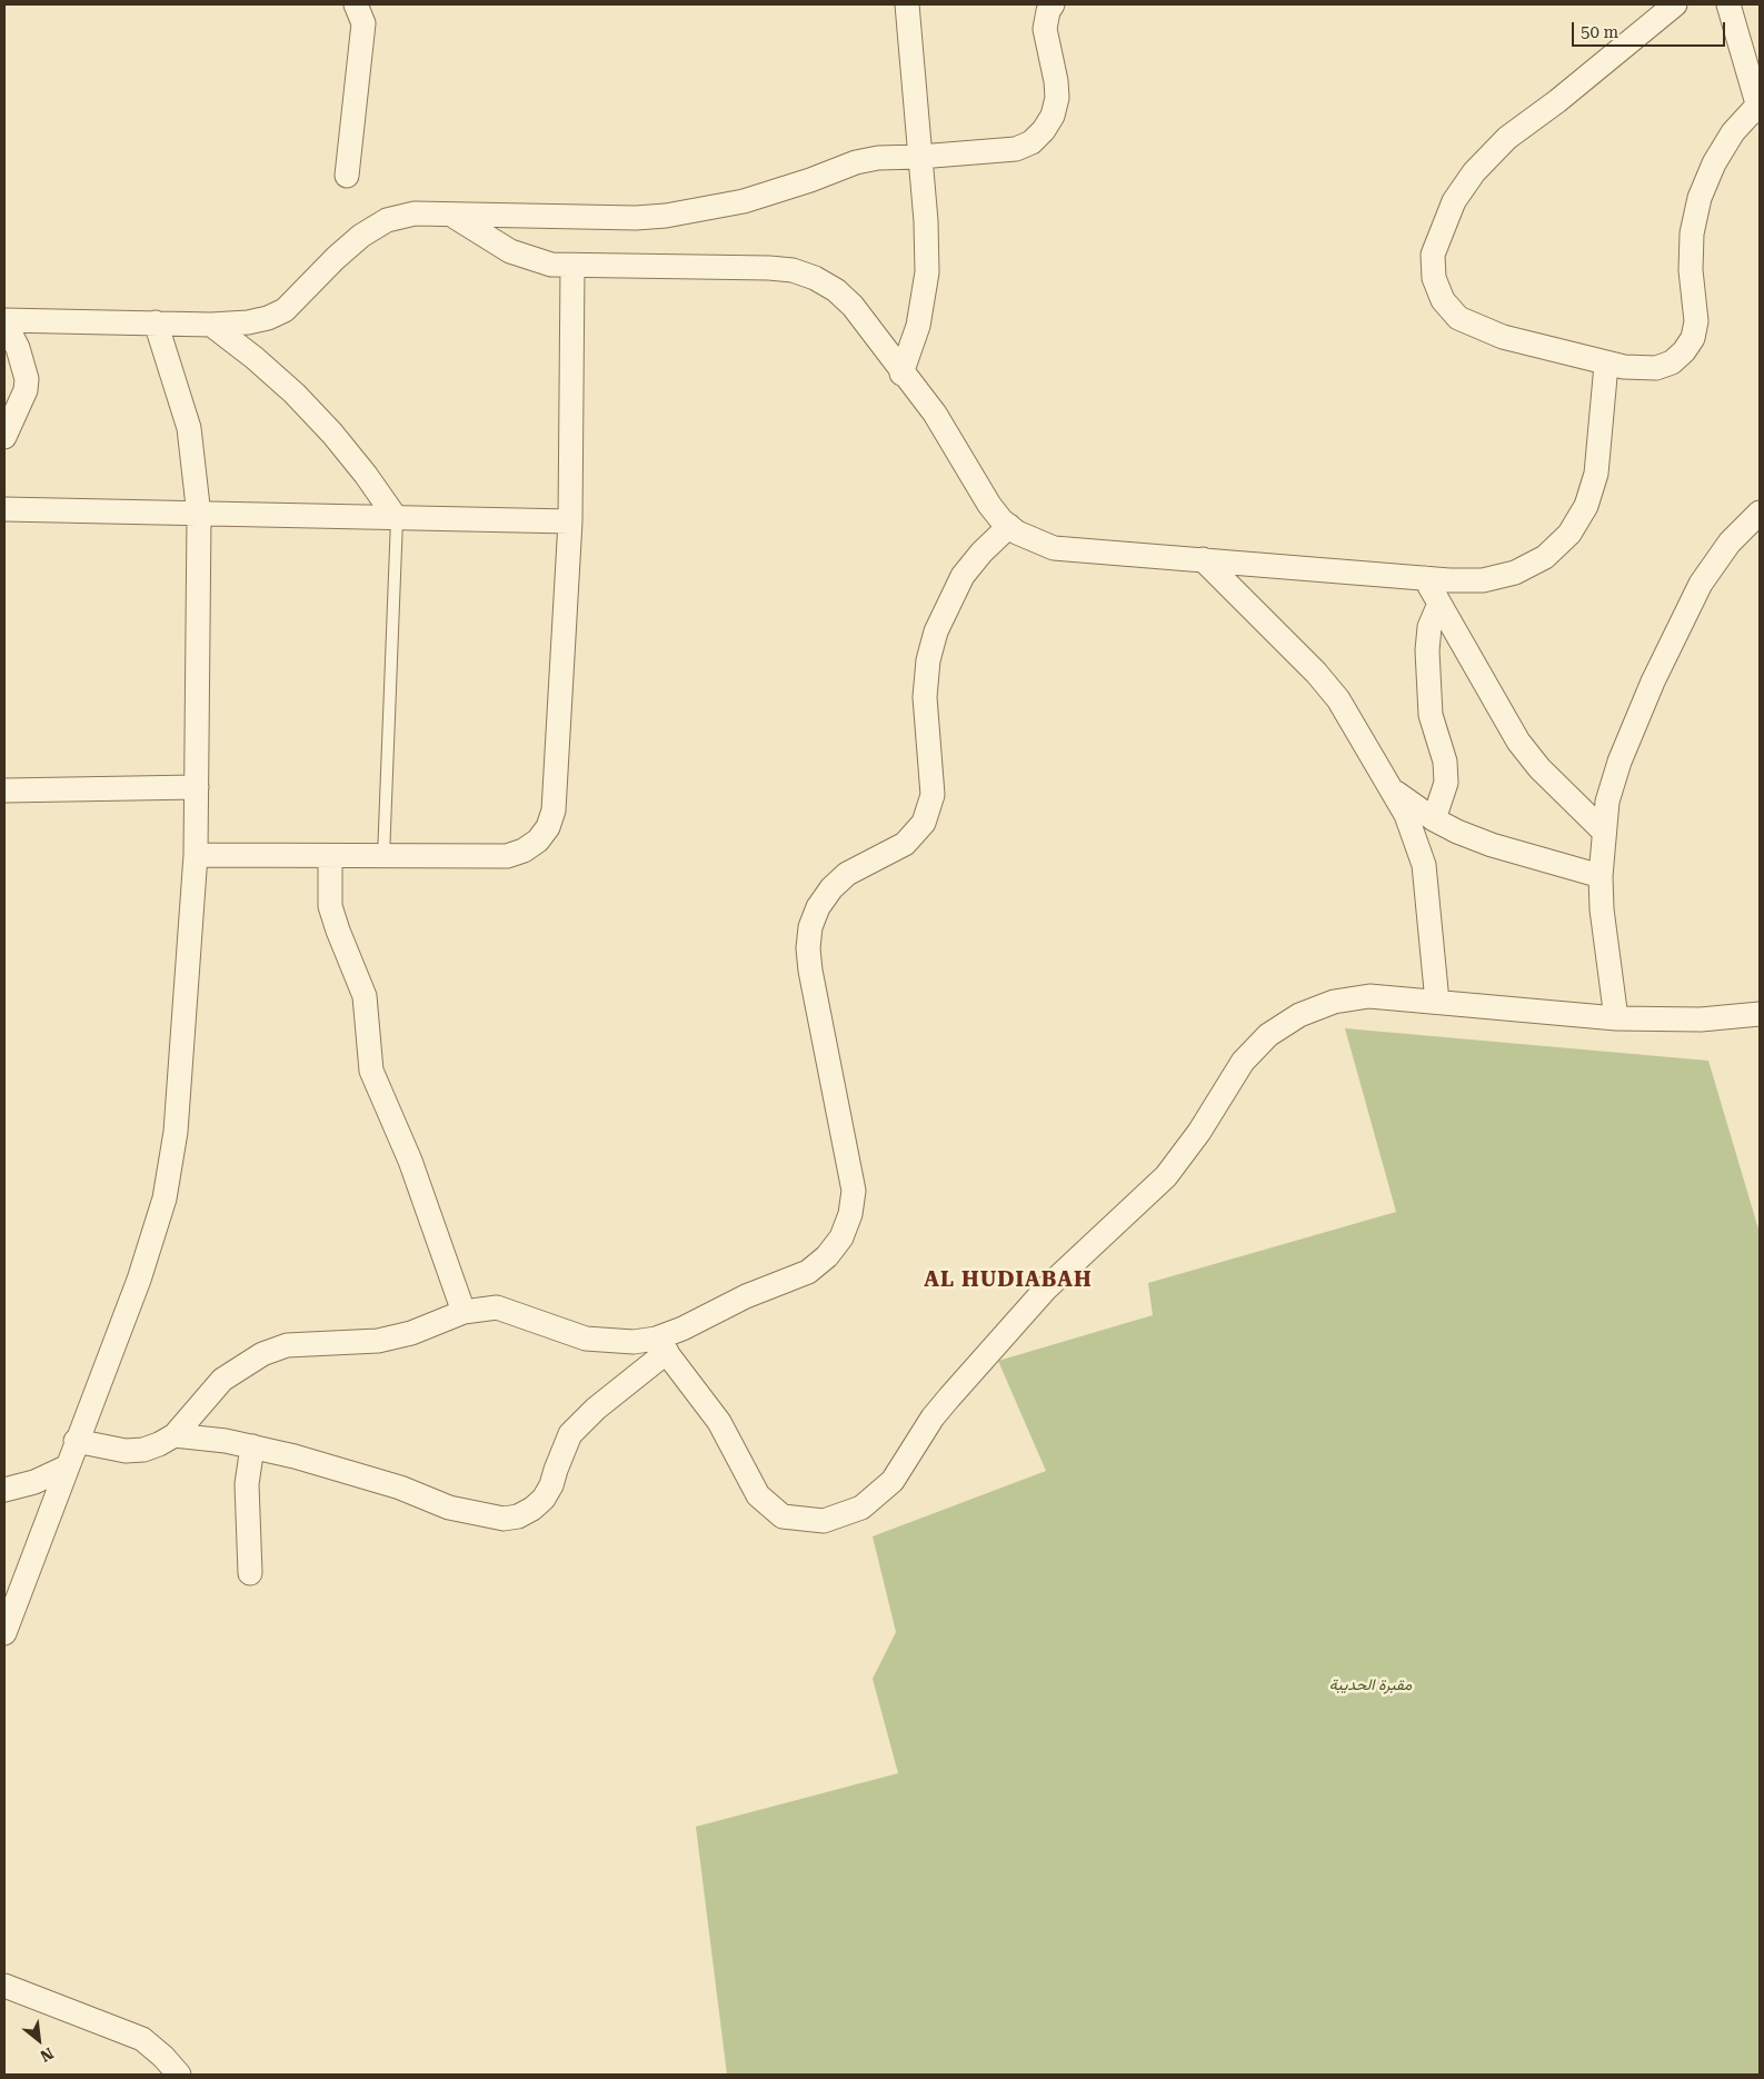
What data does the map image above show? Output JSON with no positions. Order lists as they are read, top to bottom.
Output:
{
  "districts": ["AL HUDIABAH"],
  "parks": ["مقبرة الحديبة"],
  "scale_bar": "50 m",
  "north": "bottom right"
}
